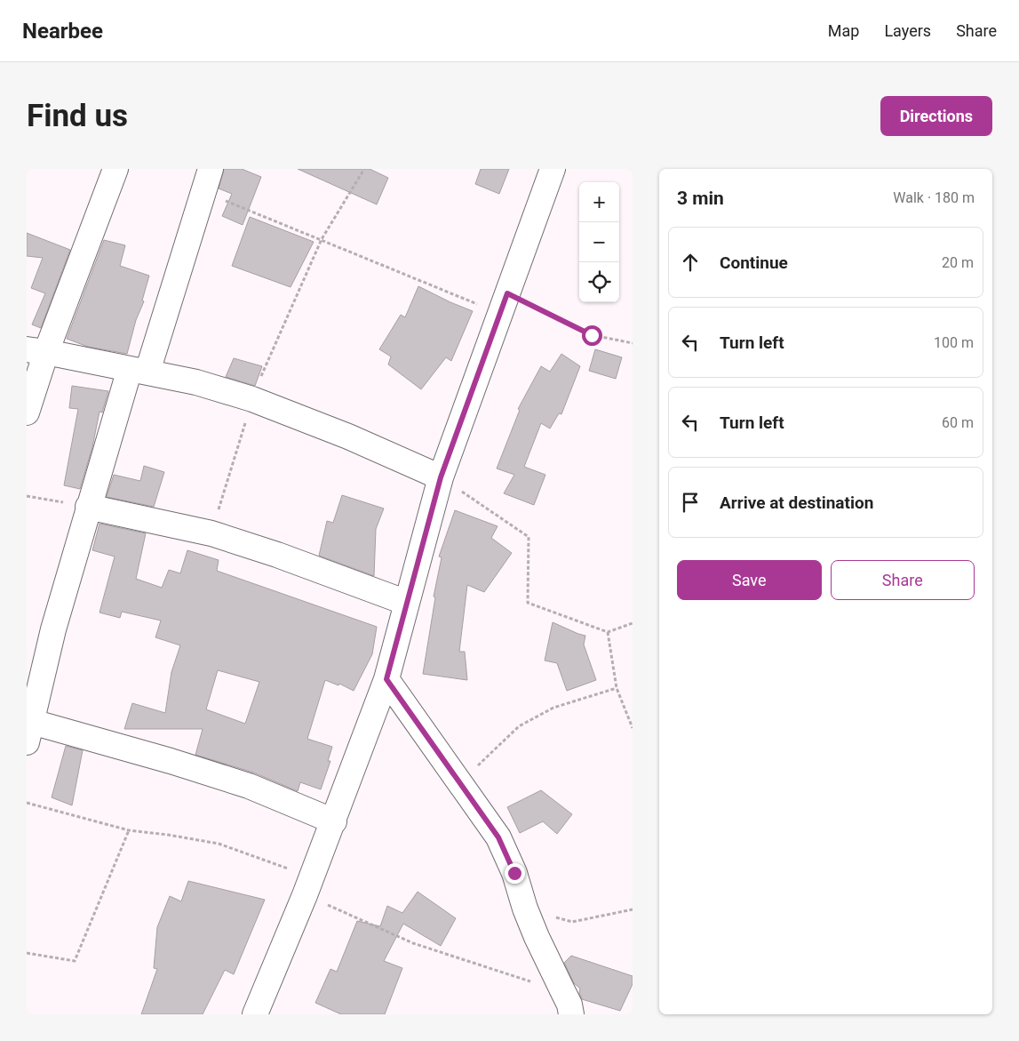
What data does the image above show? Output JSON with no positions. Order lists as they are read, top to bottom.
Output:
{
  "page": {
    "header": "Nearbee",
    "nav": ["Map", "Layers", "Share"],
    "buttons": [
      "Directions",
      ["Save", "Share"]
    ],
    "title": "Find us",
    "heading": ["3 min", "Walk · 180 m"],
    "map_buttons": ["+", "−"],
    "list": [
      ["Continue", "20 m"],
      ["Turn left", "100 m"],
      ["Turn left", "60 m"],
      "Arrive at destination"
    ]
  }
}
